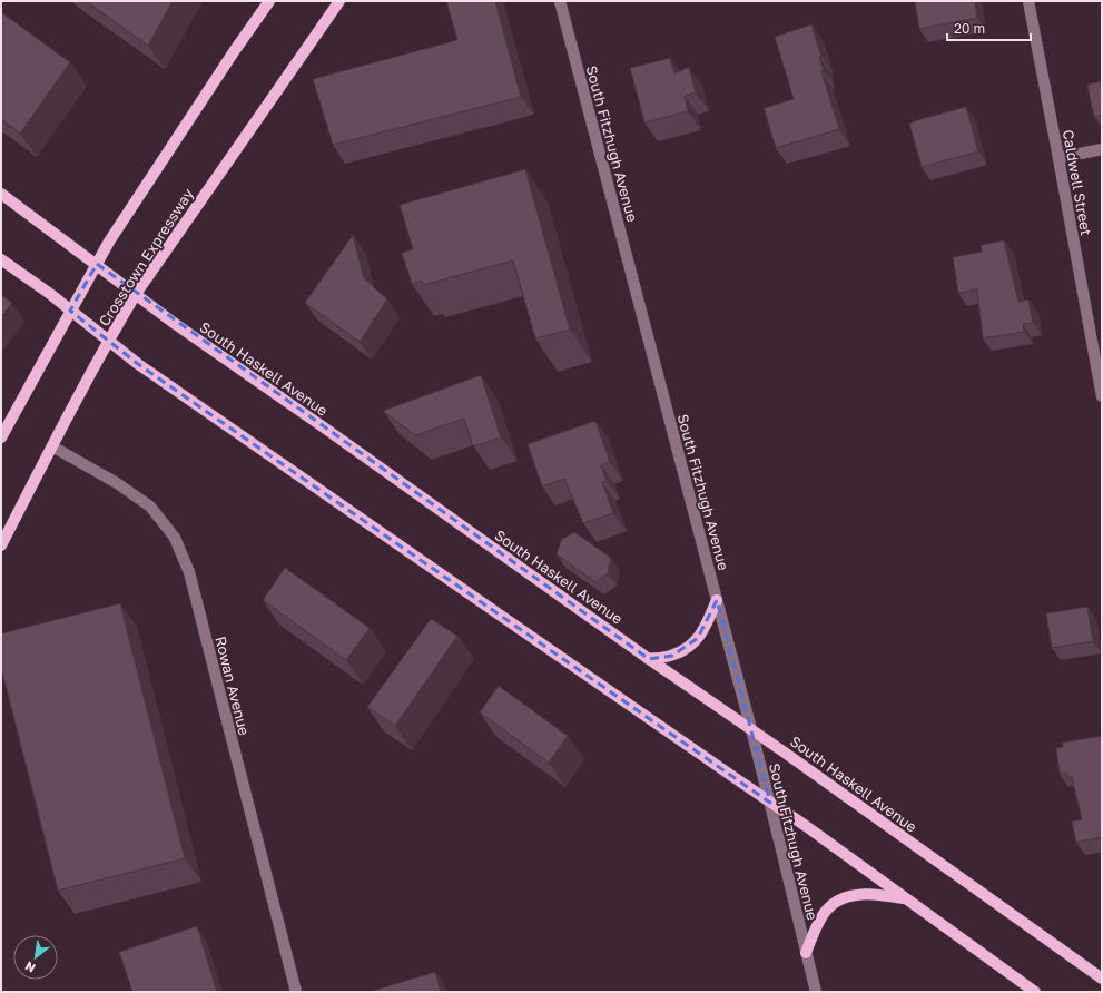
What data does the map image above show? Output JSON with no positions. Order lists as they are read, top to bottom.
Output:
{
  "streets": {
    "main road": ["Crosstown Expressway", "South Haskell Avenue"],
    "street": ["South Fitzhugh Avenue", "Caldwell Street", "Rowan Avenue"]
  },
  "crossings": [
    ["South Fitzhugh Avenue", "South Haskell Avenue"],
    ["Crosstown Expressway", "South Haskell Avenue"],
    ["Crosstown Expressway", "Rowan Avenue"]
  ],
  "scale_bar": "20 m",
  "north": "bottom left"
}
